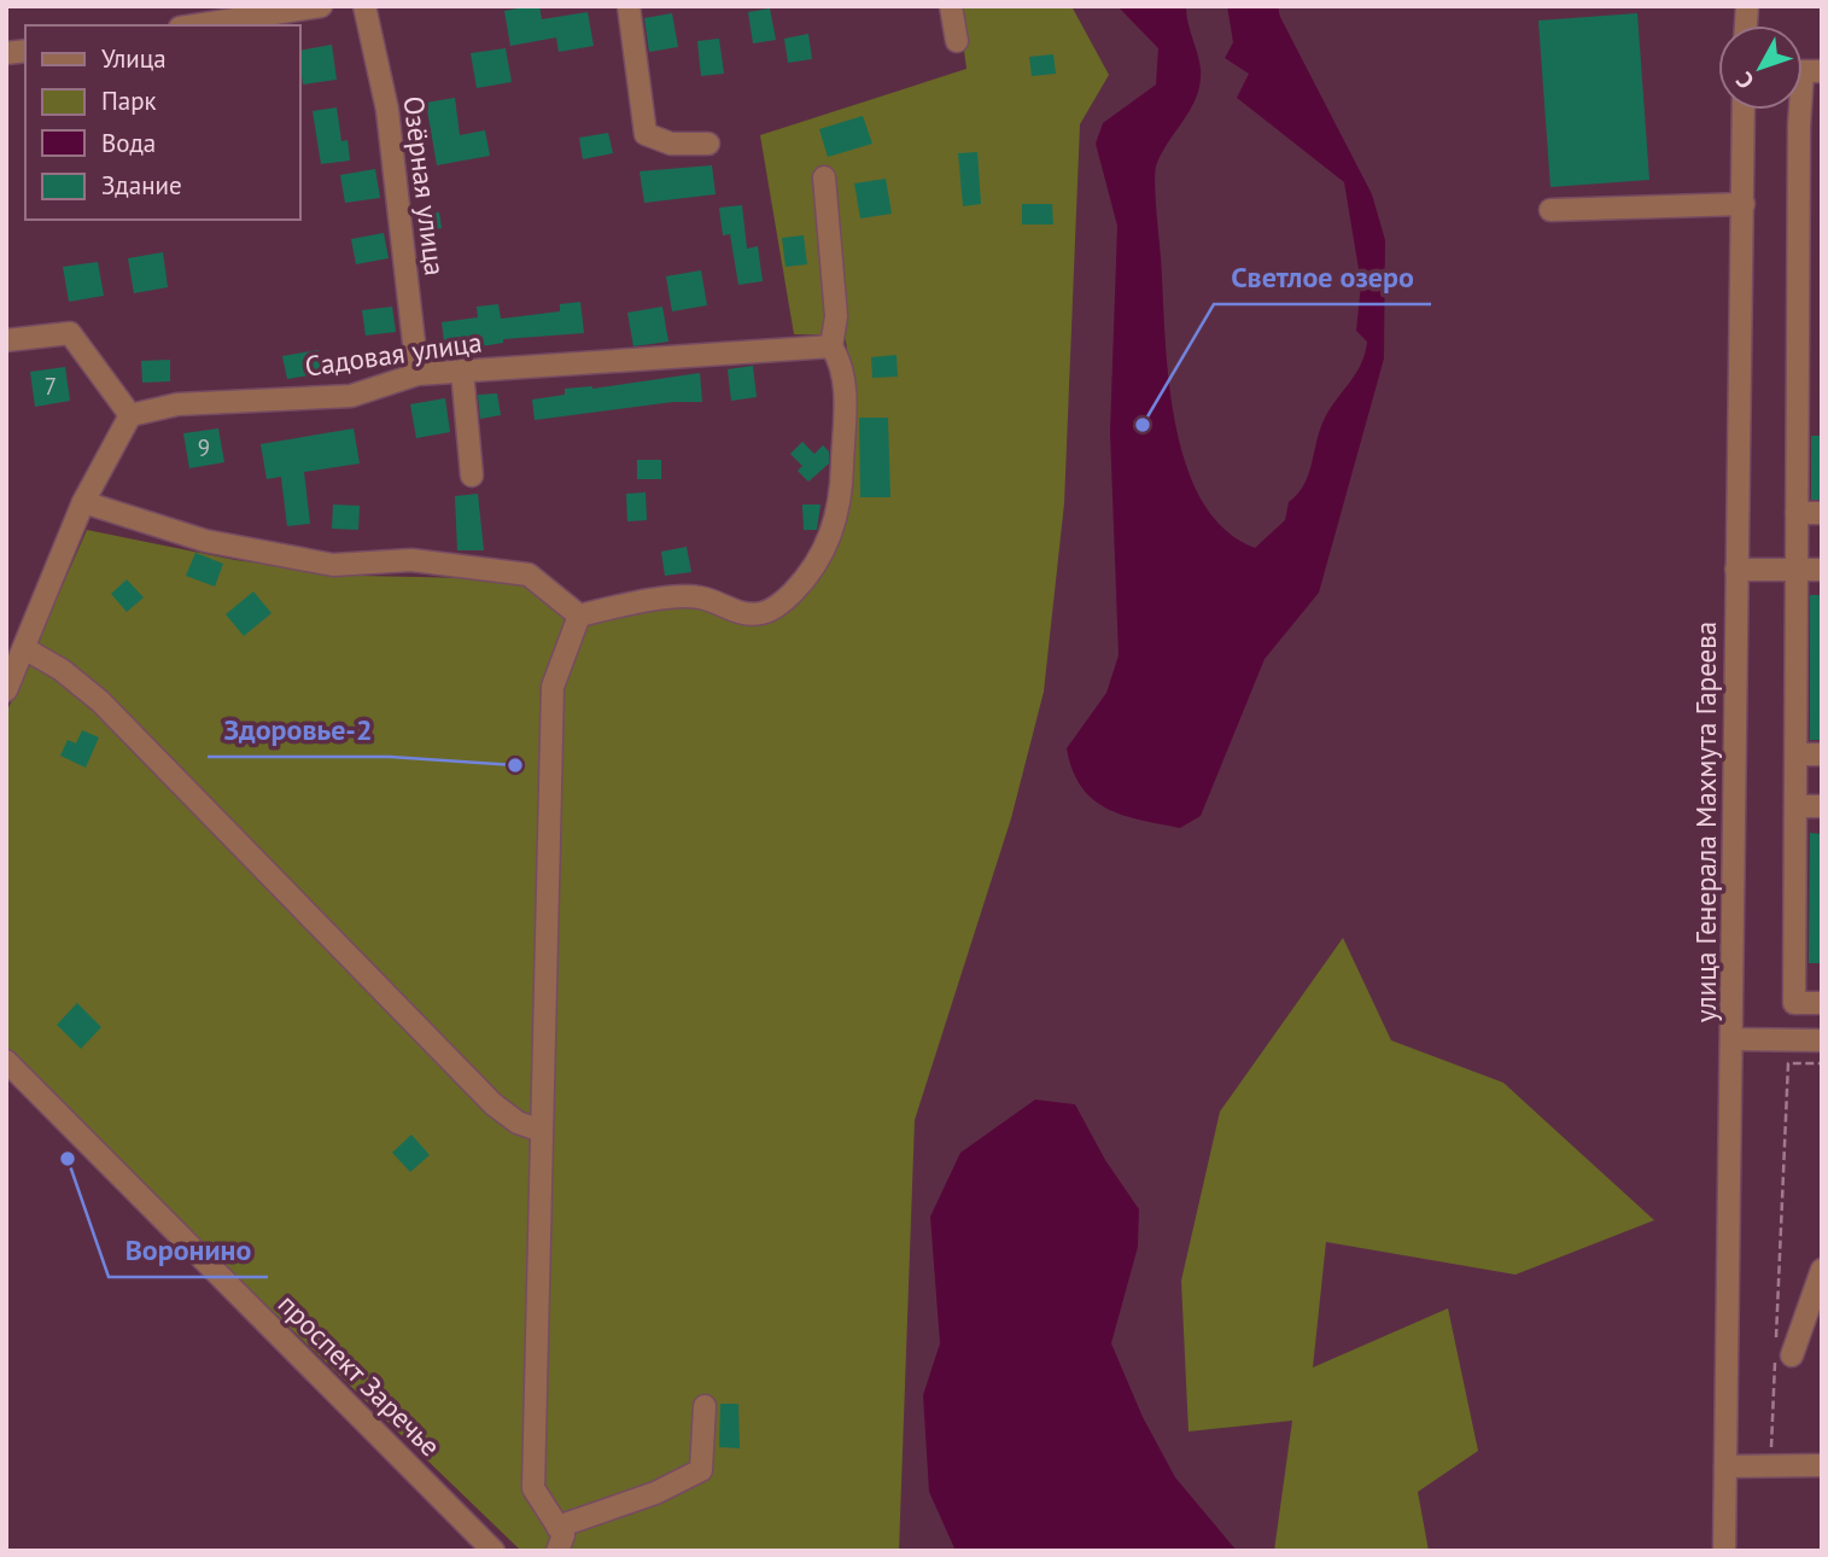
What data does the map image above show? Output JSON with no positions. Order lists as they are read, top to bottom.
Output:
{
  "streets": {
    "street": [
      "Озёрная улица",
      "Садовая улица",
      "улица Генерала Махмута Гареева",
      "проспект Заречье"
    ]
  },
  "crossings": [
    ["Озёрная улица", "Садовая улица"]
  ],
  "places": ["Светлое озеро", "Здоровье-2", "Воронино"],
  "house_numbers": ["7", "9"],
  "legend": [
    "Улица",
    "Парк",
    "Вода",
    "Здание"
  ],
  "north": "bottom left"
}
